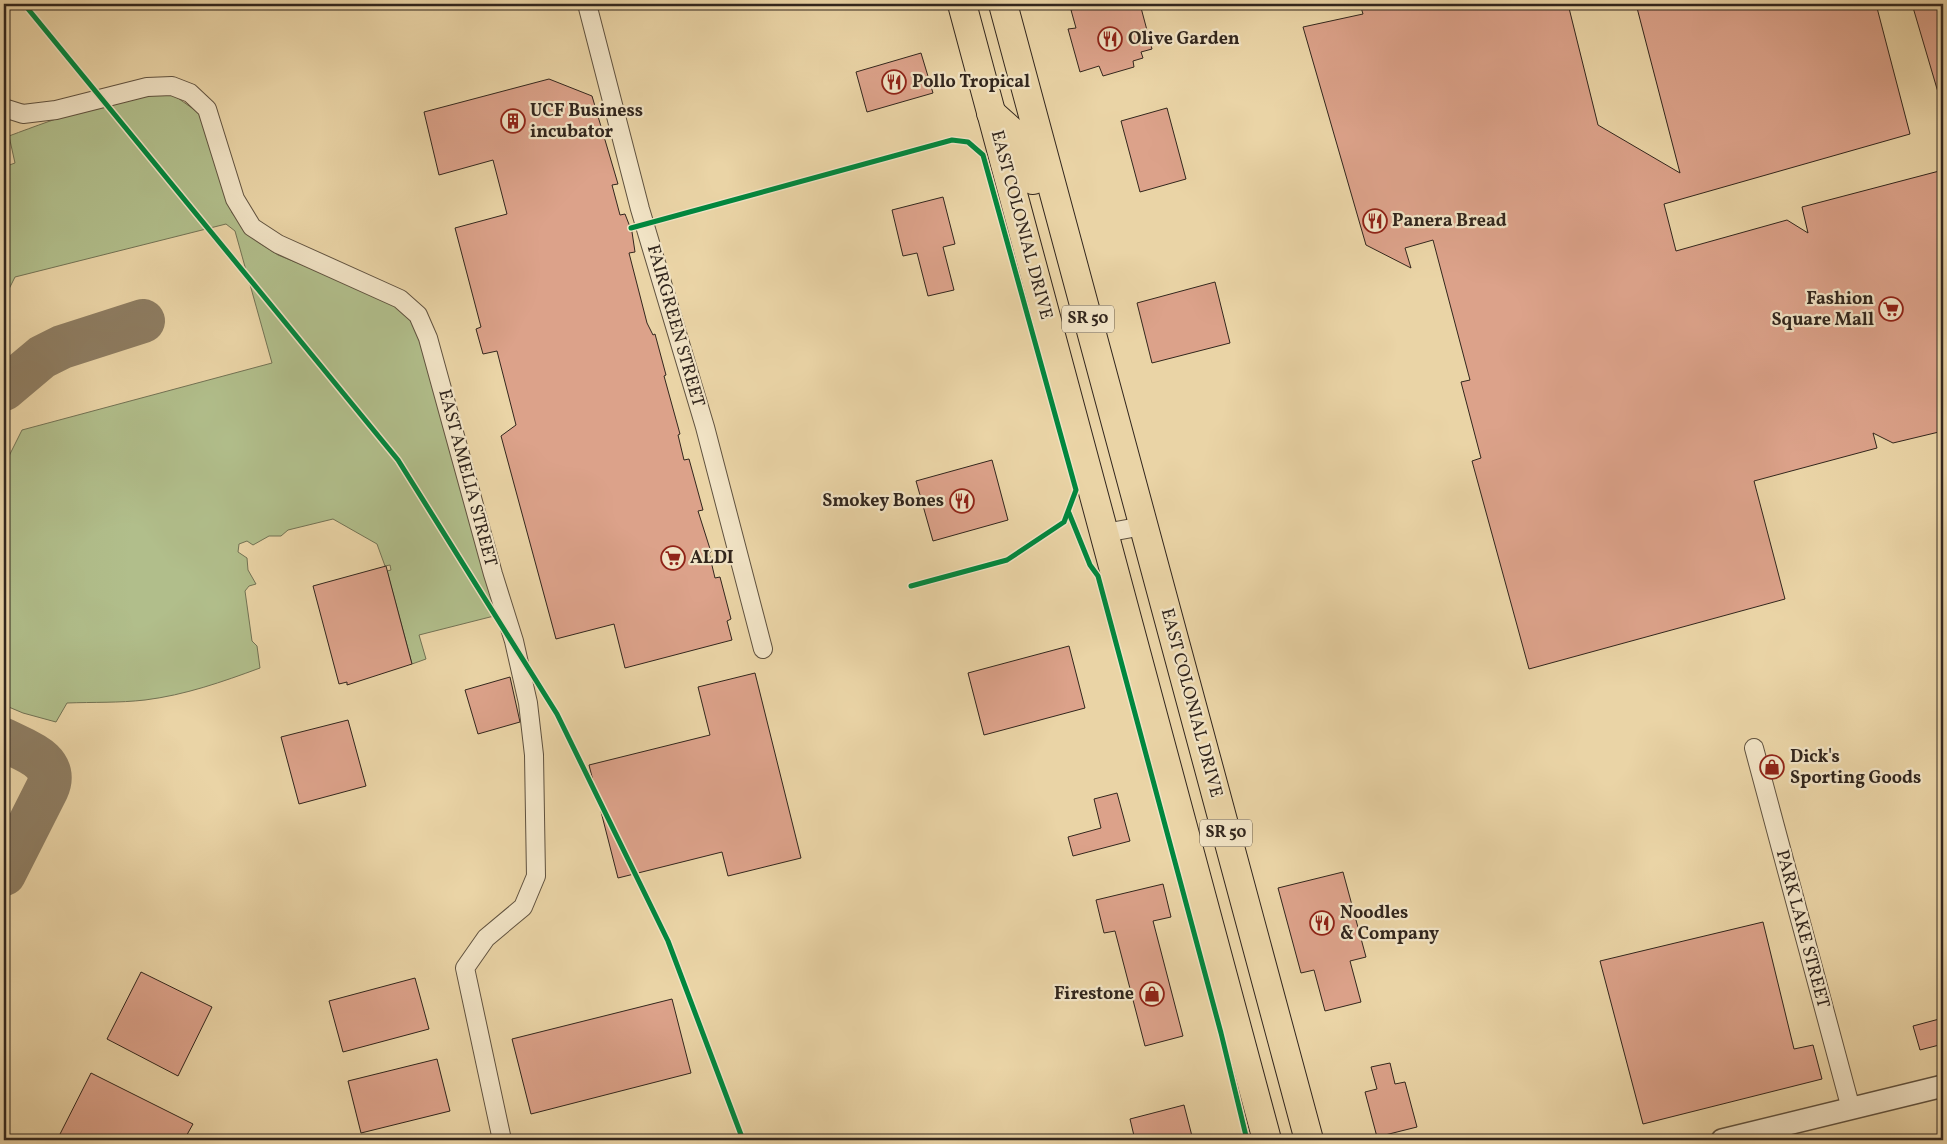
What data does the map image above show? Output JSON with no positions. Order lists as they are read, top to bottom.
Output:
{
  "streets": {
    "highway": ["EAST COLONIAL DRIVE", "SR 50"],
    "street": ["FAIRGREEN STREET", "EAST AMELIA STREET", "PARK LAKE STREET"]
  },
  "places": {
    "restaurant": [
      "Olive Garden",
      "Pollo Tropical",
      "Panera Bread",
      "Smokey Bones",
      "Noodles & Company"
    ],
    "building": ["UCF Business incubator"],
    "supermarket": ["Fashion Square Mall", "ALDI"],
    "shop": ["Dick's Sporting Goods", "Firestone"]
  }
}
